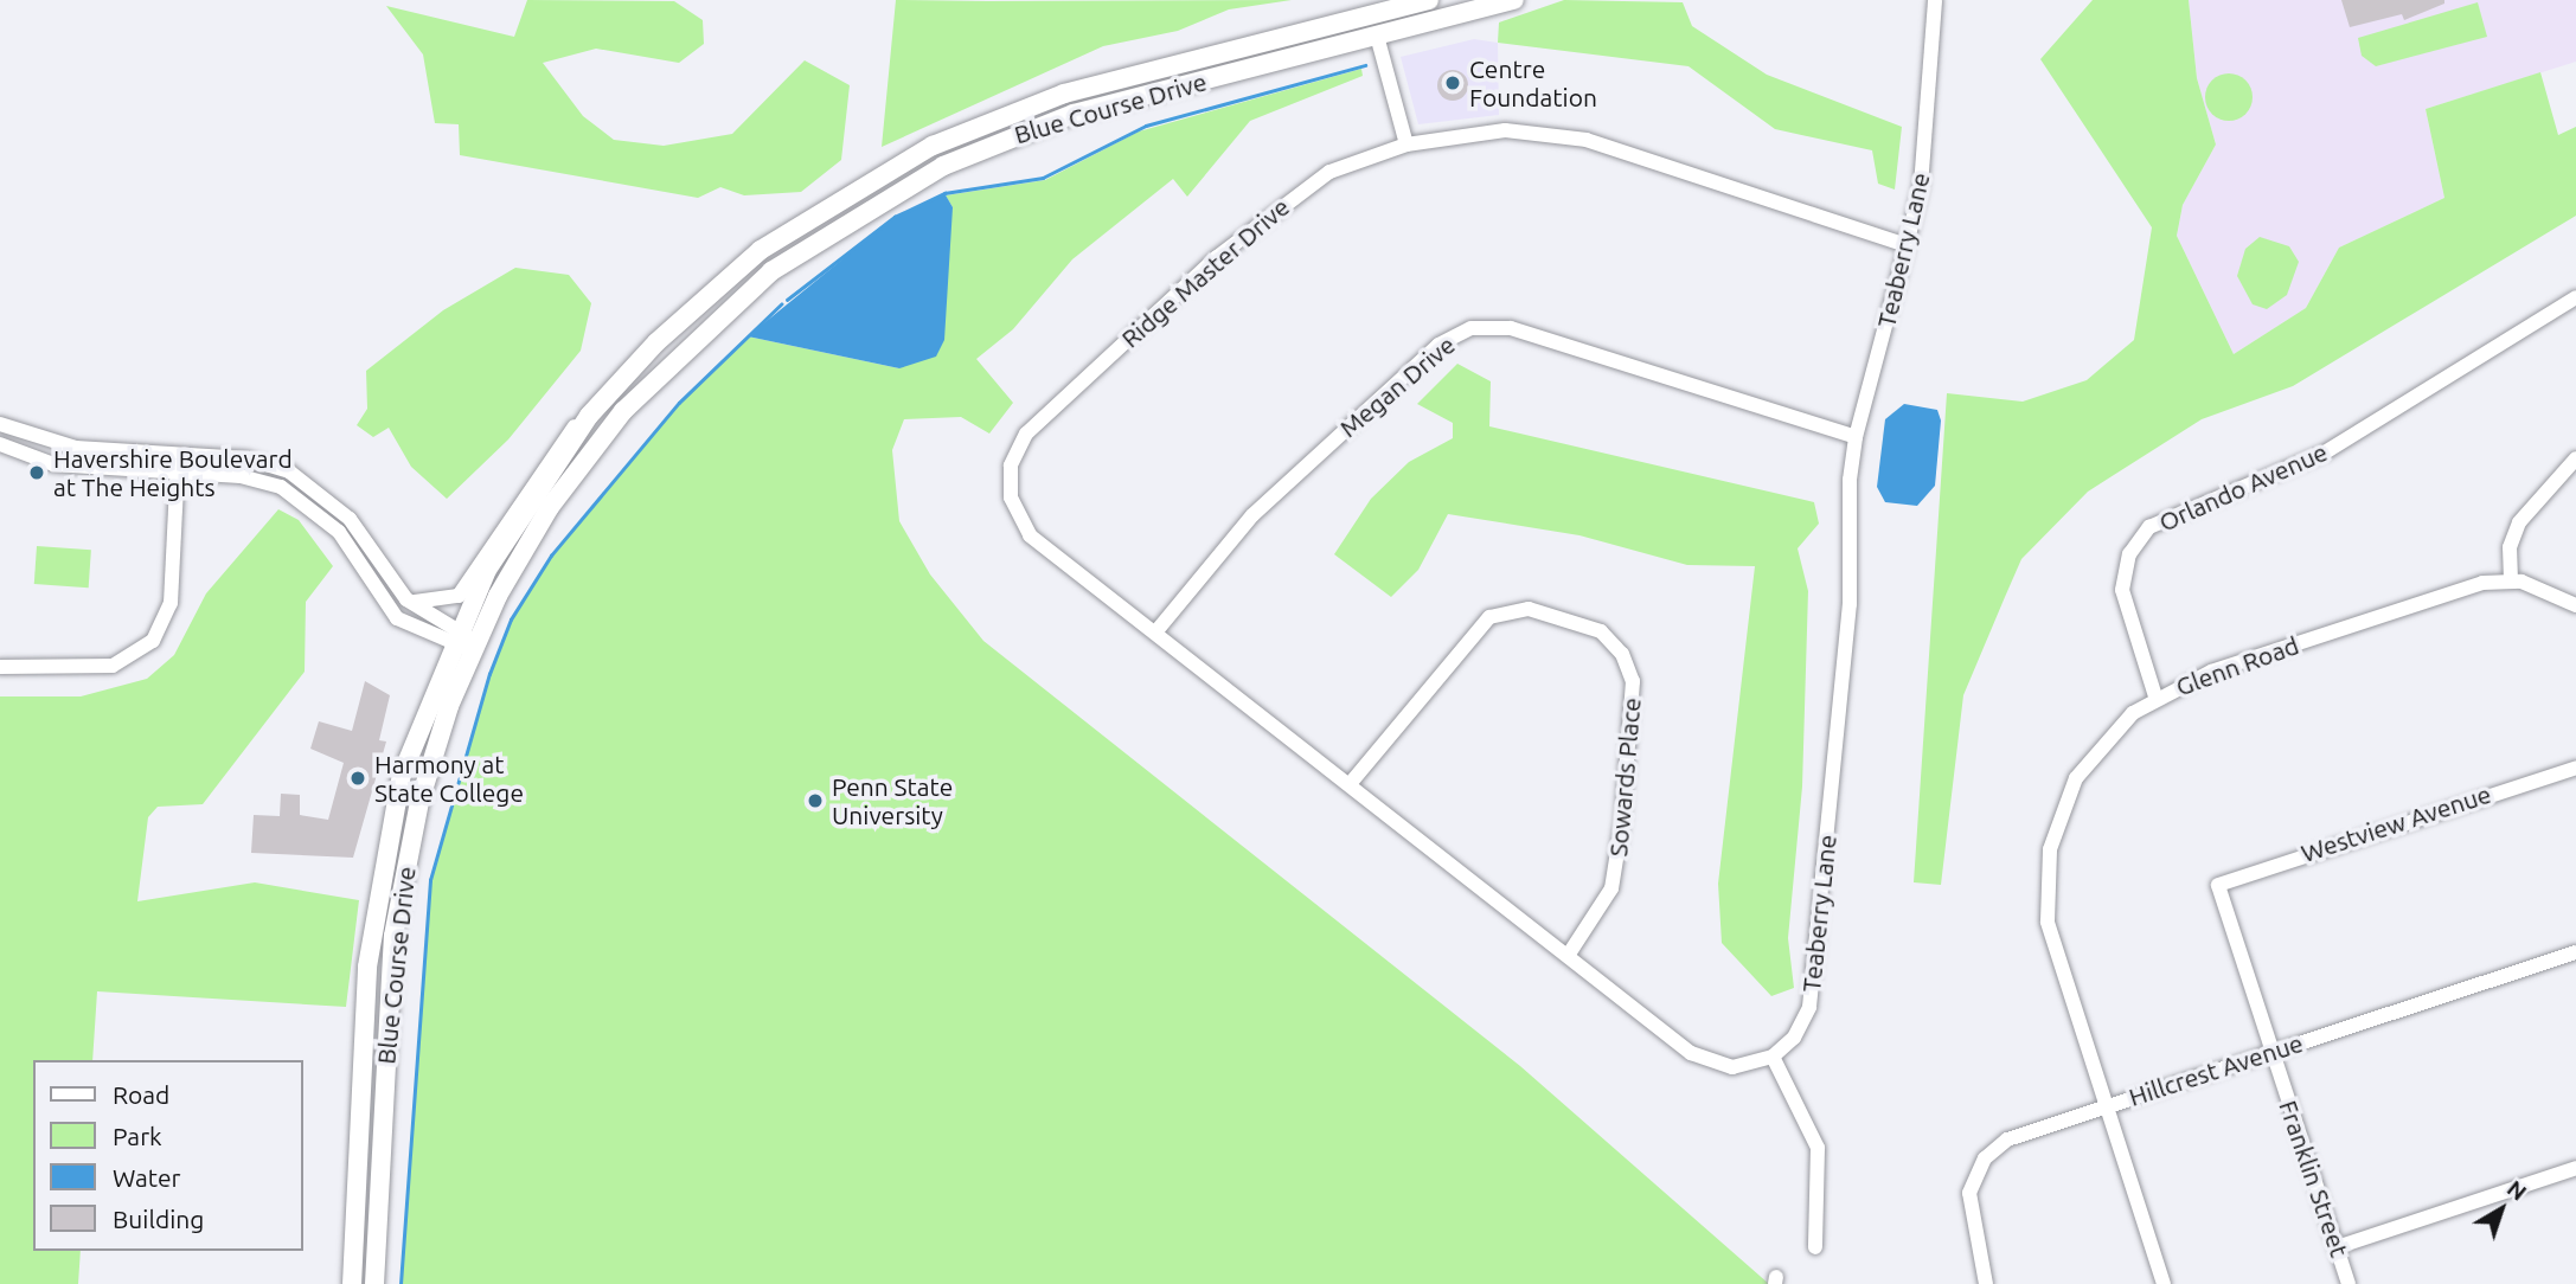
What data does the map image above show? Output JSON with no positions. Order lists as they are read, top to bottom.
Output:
{
  "streets": {
    "main road": ["Blue Course Drive"],
    "street": [
      "Teaberry Lane",
      "Ridge Master Drive",
      "Megan Drive",
      "Orlando Avenue",
      "Glenn Road",
      "Sowards Place",
      "Westview Avenue",
      "Hillcrest Avenue",
      "Franklin Street"
    ]
  },
  "crossings": [
    ["Teaberry Lane", "Ridge Master Drive"],
    ["Teaberry Lane", "Megan Drive"],
    ["Ridge Master Drive", "Megan Drive"],
    ["Orlando Avenue", "Glenn Road"],
    ["Glenn Road", "Hillcrest Avenue"],
    ["Westview Avenue", "Franklin Street"],
    ["Hillcrest Avenue", "Franklin Street"]
  ],
  "places": [
    "Centre Foundation",
    "Havershire Boulevard at The Heights",
    "Harmony at State College",
    "Penn State University"
  ],
  "legend": [
    "Road",
    "Park",
    "Water",
    "Building"
  ],
  "north": "top right"
}
